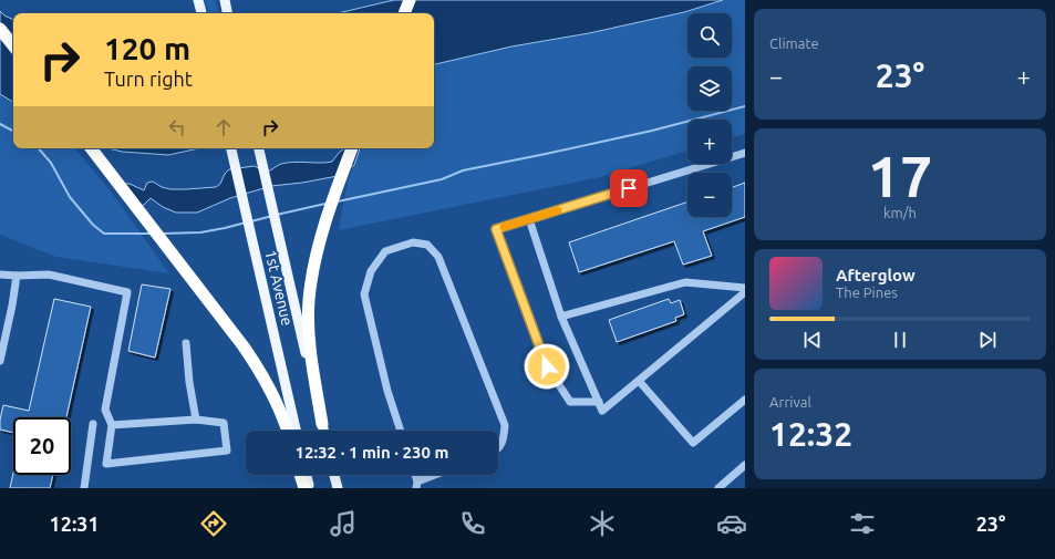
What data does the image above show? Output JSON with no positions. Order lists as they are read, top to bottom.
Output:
{
  "streets": {
    "main road": ["1st Avenue"]
  },
  "page": {
    "tile": [
      "Climate",
      ["17", "km/h"],
      ["Arrival", "12:32"]
    ],
    "map_buttons": ["+", "−"],
    "turn": ["120 m", "Turn right"],
    "heat": ["−", "23°", "+"],
    "song": ["Afterglow", "The Pines"],
    "limit": "20",
    "trip": "12:32 · 1 min · 230 m",
    "tabs": ["12:31", "23°"]
  }
}
